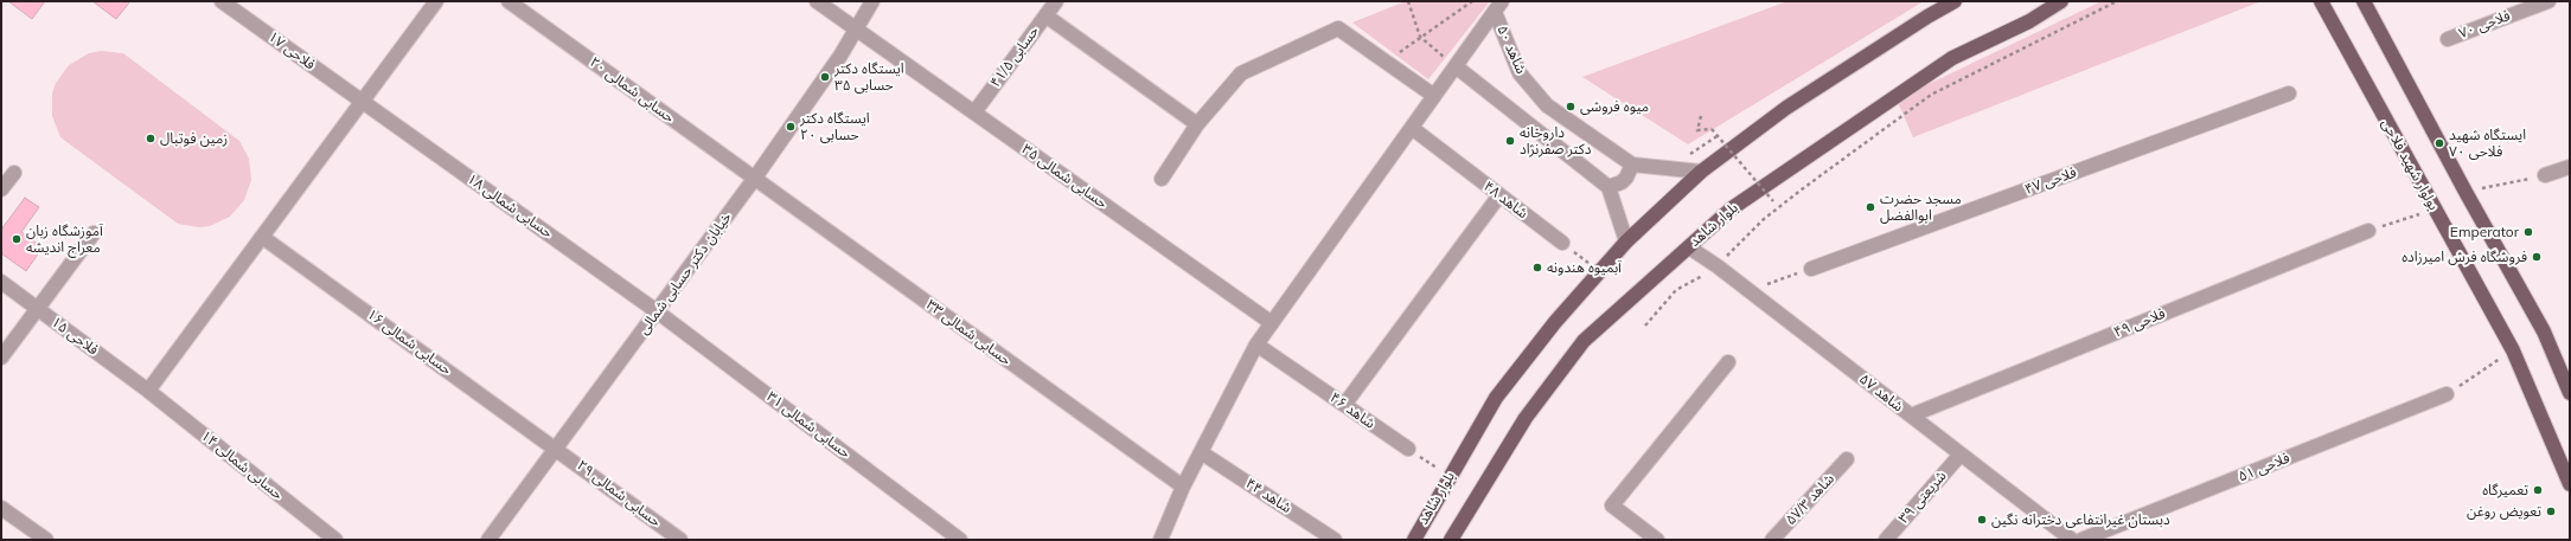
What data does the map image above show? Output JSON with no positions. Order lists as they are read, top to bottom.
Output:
{
  "streets": {
    "main road": ["بولوار شهید فلاحی", "بلوار شاهد"],
    "street": [
      "فلاحی ۷۰",
      "شاهد ۵۰",
      "فلاحی ۱۷",
      "حسابی ۴۱/۵",
      "حسابی شمالی ۲۰",
      "حسابی شمالی ۳۵",
      "فلاحی ۴۷",
      "شاهد ۴۸",
      "حسابی شمالی ۱۸",
      "خیابان دکتر حسابی شمالی",
      "فلاحی ۴۹",
      "حسابی شمالی ۳۳",
      "فلاحی ۱۵",
      "حسابی شمالی ۱۶",
      "شاهد ۵۷",
      "شاهد ۴۶",
      "حسابی شمالی ۳۱",
      "حسابی شمالی ۱۴",
      "فلاحی ۵۱",
      "حسابی شمالی ۲۹",
      "شاهد ۴۴",
      "شریعتی ۳۹",
      "شاهد ۵۷/۳"
    ]
  },
  "crossings": [
    ["شاهد ۵۰", "بلوار شاهد"],
    ["فلاحی ۱۷", "حسابی شمالی ۱۸"],
    ["حسابی ۴۱/۵", "حسابی شمالی ۳۵"],
    ["حسابی شمالی ۲۰", "خیابان دکتر حسابی شمالی"],
    ["حسابی شمالی ۲۰", "حسابی شمالی ۳۳"],
    ["حسابی شمالی ۳۵", "خیابان دکتر حسابی شمالی"],
    ["حسابی شمالی ۱۸", "خیابان دکتر حسابی شمالی"],
    ["حسابی شمالی ۱۸", "حسابی شمالی ۳۱"],
    ["بلوار شاهد", "شاهد ۵۷"],
    ["خیابان دکتر حسابی شمالی", "حسابی شمالی ۳۳"],
    ["خیابان دکتر حسابی شمالی", "حسابی شمالی ۱۶"],
    ["خیابان دکتر حسابی شمالی", "حسابی شمالی ۳۱"],
    ["خیابان دکتر حسابی شمالی", "حسابی شمالی ۲۹"],
    ["فلاحی ۴۹", "شاهد ۵۷"],
    ["فلاحی ۱۵", "حسابی شمالی ۱۴"],
    ["حسابی شمالی ۱۶", "حسابی شمالی ۲۹"],
    ["شاهد ۵۷", "شریعتی ۳۹"]
  ],
  "places": [
    "ایستگاه دکتر حسابی ۳۵",
    "میوه فروشی",
    "ایستگاه دکتر حسابی ۲۰",
    "زمین فوتبال",
    "داروخانه دکتر صفرنژاد",
    "ایستگاه شهید فلاحی ۷۰",
    "مسجد حضرت ابوالفضل",
    "Emperator",
    "آموزشگاه زبان معراج اندیشه",
    "فروشگاه فرش امیرزاده",
    "آبمیوه هندونه",
    "تعمیرگاه",
    "تعویض روغن",
    "دبستان غیرانتفاعی دخترانه نگین"
  ]
}
